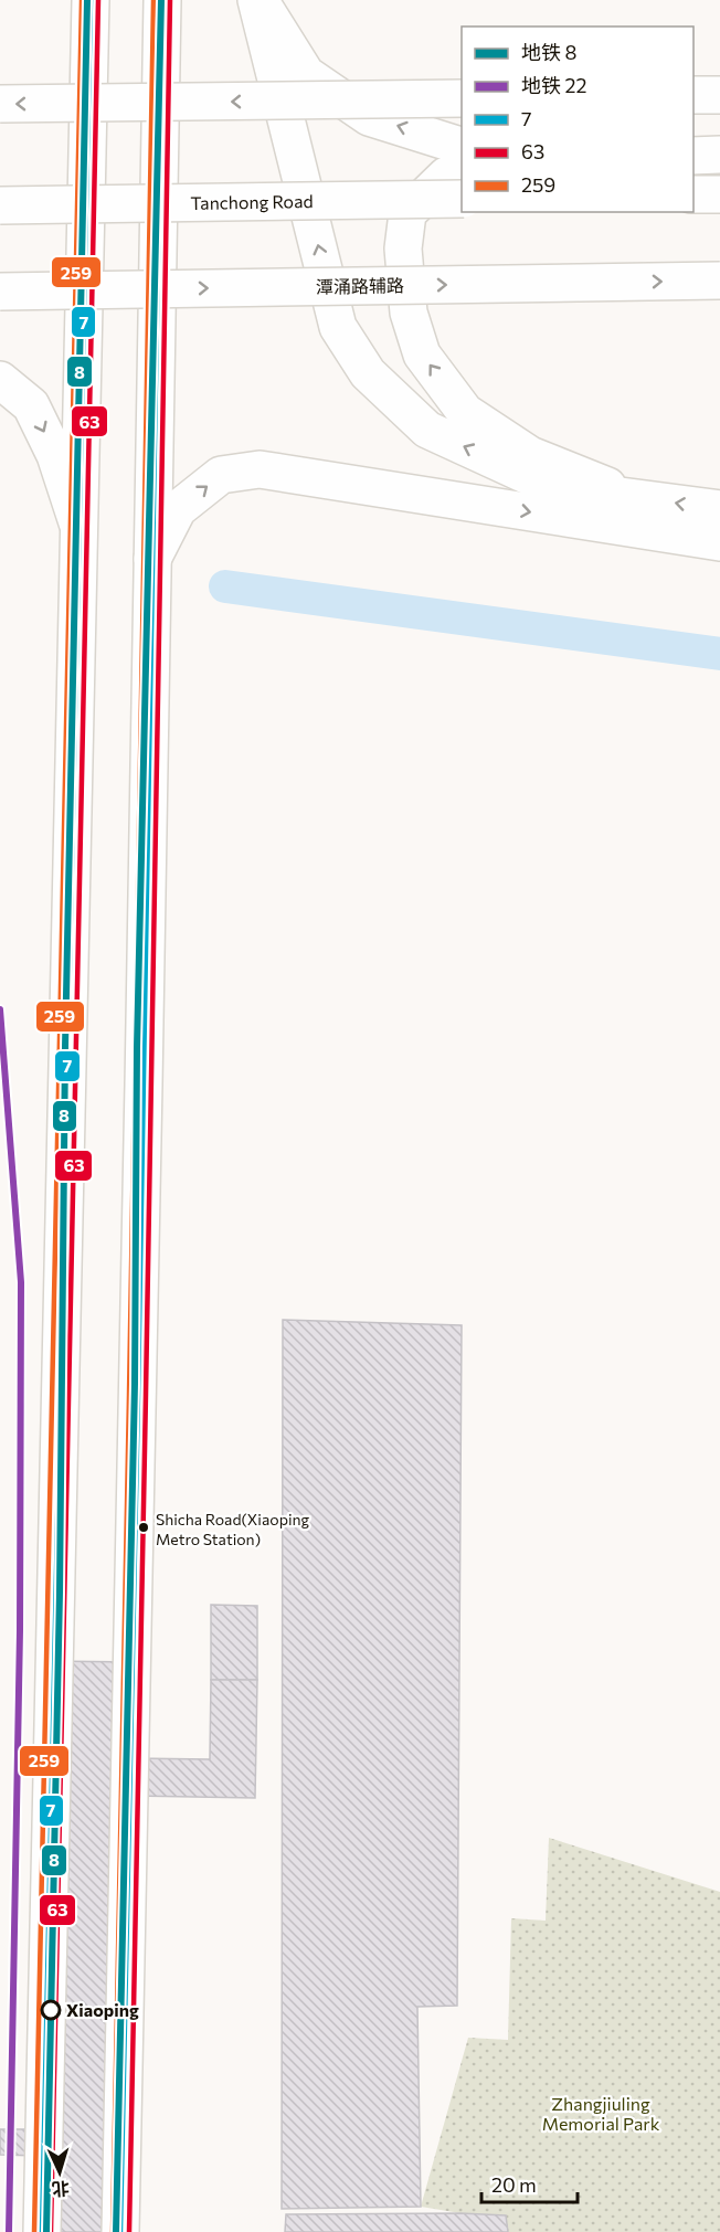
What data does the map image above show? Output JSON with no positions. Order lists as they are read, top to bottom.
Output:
{
  "streets": {
    "main road": ["Tanchong Road", "潭涌路辅路"]
  },
  "parks": ["Zhangjiuling Memorial Park"],
  "places": ["Shicha Road(Xiaoping Metro Station)", "Xiaoping"],
  "lines": [
    "metro line 8",
    "transit line 7",
    "transit line 63",
    "transit line 259",
    "metro line 22"
  ],
  "legend": [
    "地铁 8",
    "地铁 22",
    "7",
    "63",
    "259"
  ],
  "scale_bar": "20 m",
  "north": "bottom"
}
